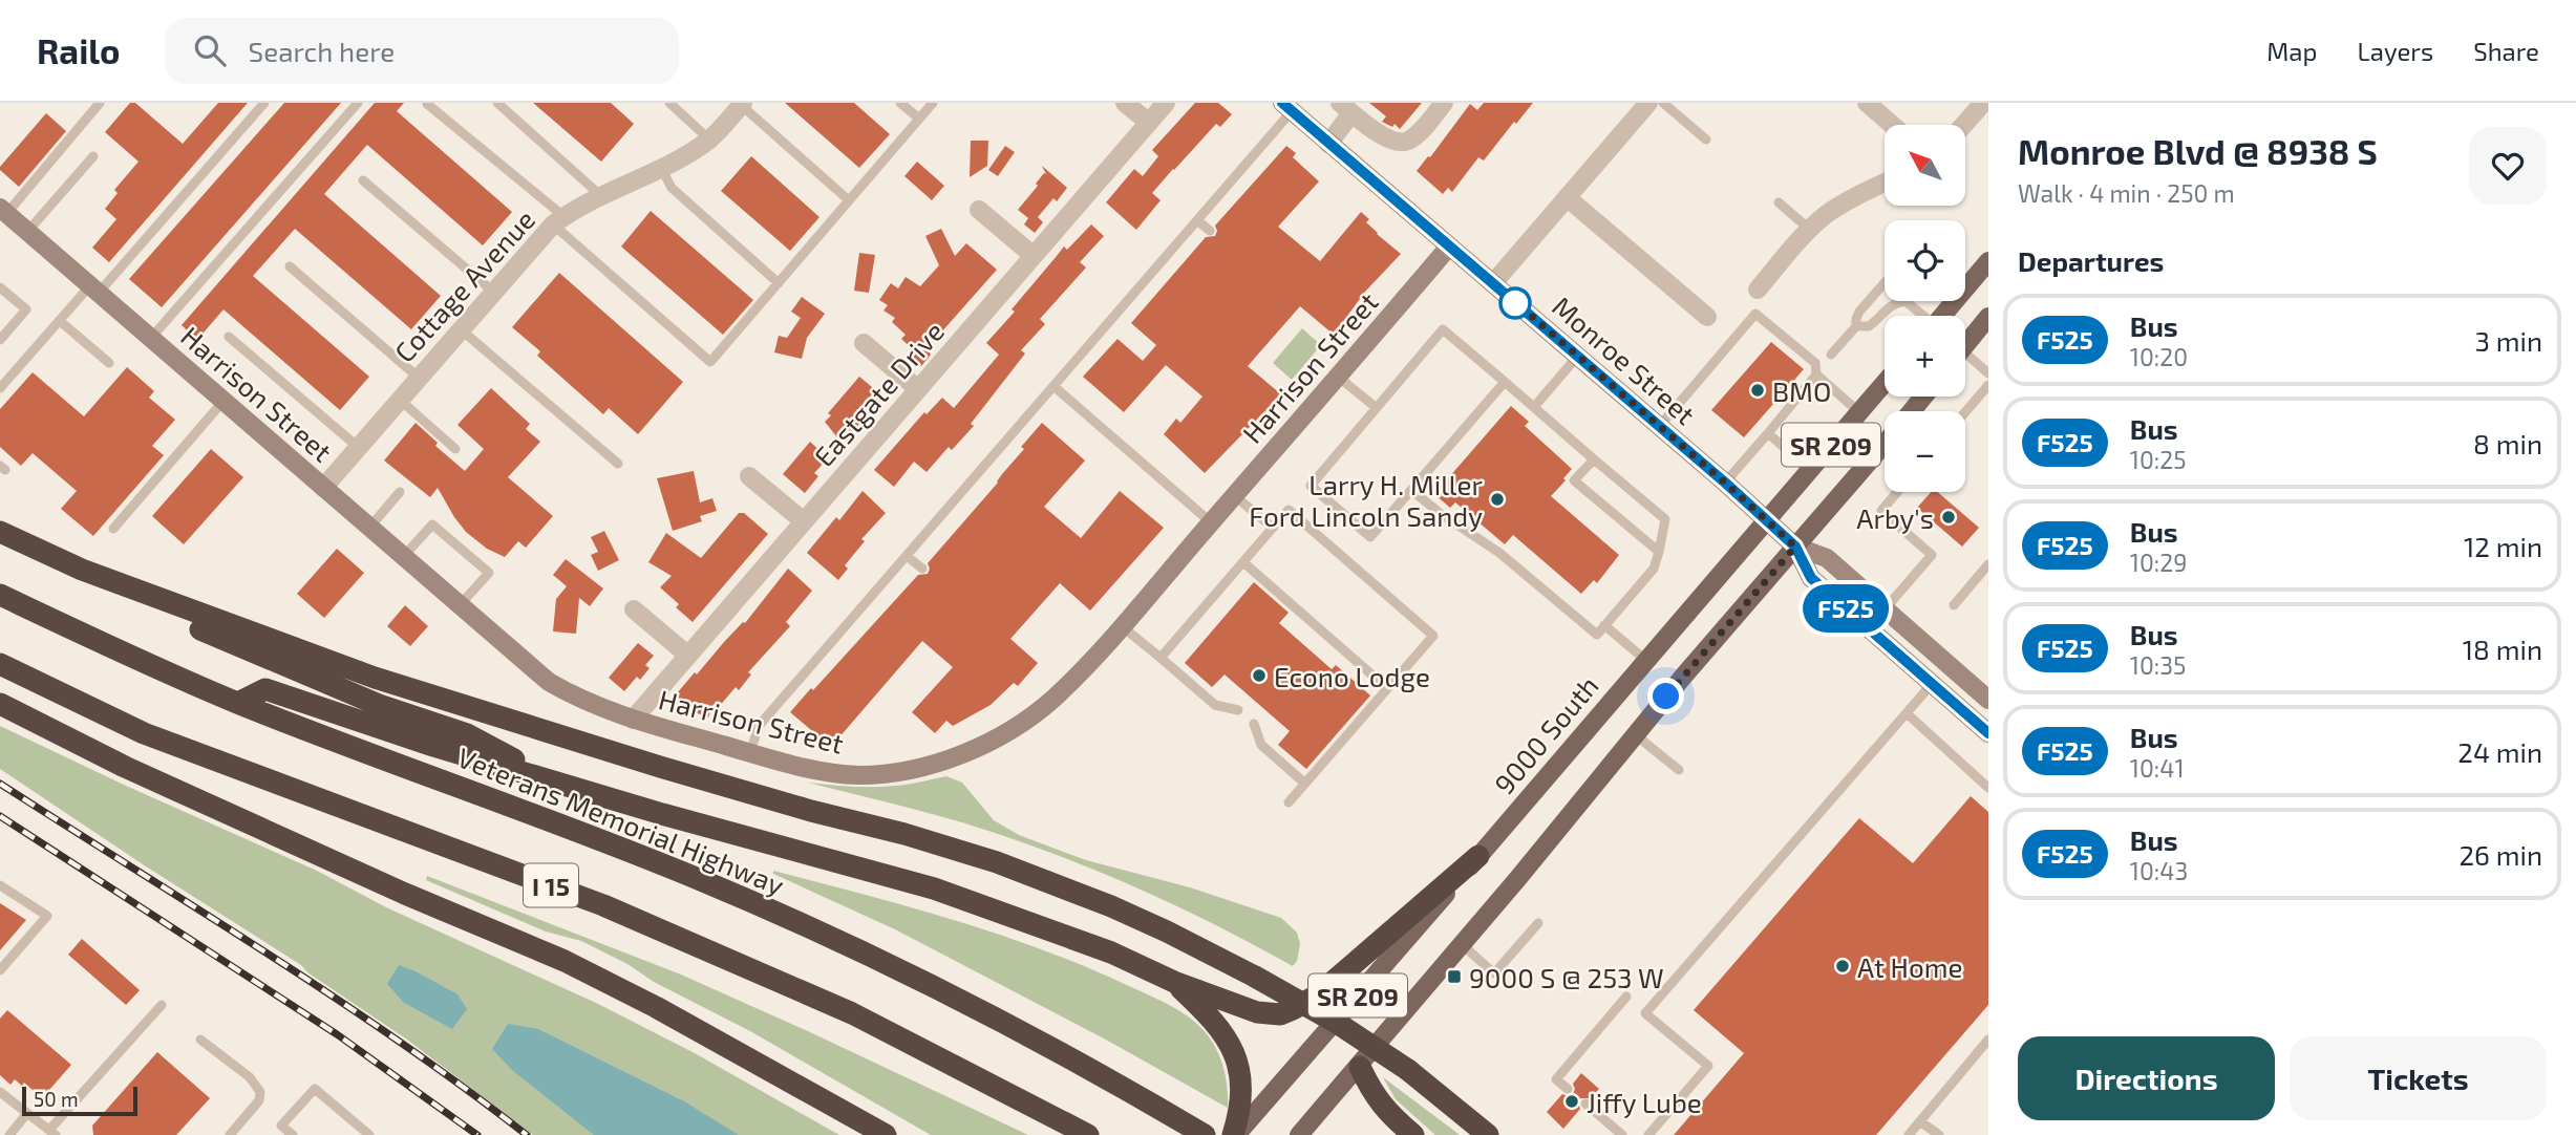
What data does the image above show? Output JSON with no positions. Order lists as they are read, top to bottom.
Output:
{
  "streets": {
    "highway": ["Veterans Memorial Highway", "I 15"],
    "main road": ["SR 209", "9000 South"],
    "street": [
      "Cottage Avenue",
      "Monroe Street",
      "Harrison Street",
      "Eastgate Drive"
    ]
  },
  "crossings": [
    ["Cottage Avenue", "Harrison Street"],
    ["Monroe Street", "Harrison Street"],
    ["Monroe Street", "SR 209"],
    ["Monroe Street", "9000 South"],
    ["Harrison Street", "Eastgate Drive"]
  ],
  "places": {
    "other": [
      "BMO",
      "Larry H. Miller Ford Lincoln Sandy",
      "Arby's",
      "Econo Lodge",
      "At Home",
      "Jiffy Lube"
    ],
    "transit": ["9000 S @ 253 W"]
  },
  "lines": ["bus line F525"],
  "scale_bar": "50 m",
  "north": "top left",
  "page": {
    "header": "Railo",
    "search": "Search here",
    "nav": ["Map", "Layers", "Share"],
    "on_map": "F525",
    "heading": [
      ["Monroe Blvd @ 8938 S", "Walk · 4 min · 250 m"],
      "Departures"
    ],
    "map_buttons": ["+", "−"],
    "list": [
      {
        "mark": "F525",
        "name": "Bus",
        "note": "10:20",
        "value": "3 min"
      },
      {
        "mark": "F525",
        "name": "Bus",
        "note": "10:25",
        "value": "8 min"
      },
      {
        "mark": "F525",
        "name": "Bus",
        "note": "10:29",
        "value": "12 min"
      },
      {
        "mark": "F525",
        "name": "Bus",
        "note": "10:35",
        "value": "18 min"
      },
      {
        "mark": "F525",
        "name": "Bus",
        "note": "10:41",
        "value": "24 min"
      },
      {
        "mark": "F525",
        "name": "Bus",
        "note": "10:43",
        "value": "26 min"
      }
    ],
    "buttons": ["Directions", "Tickets"],
    "scale": "50 m"
  }
}
